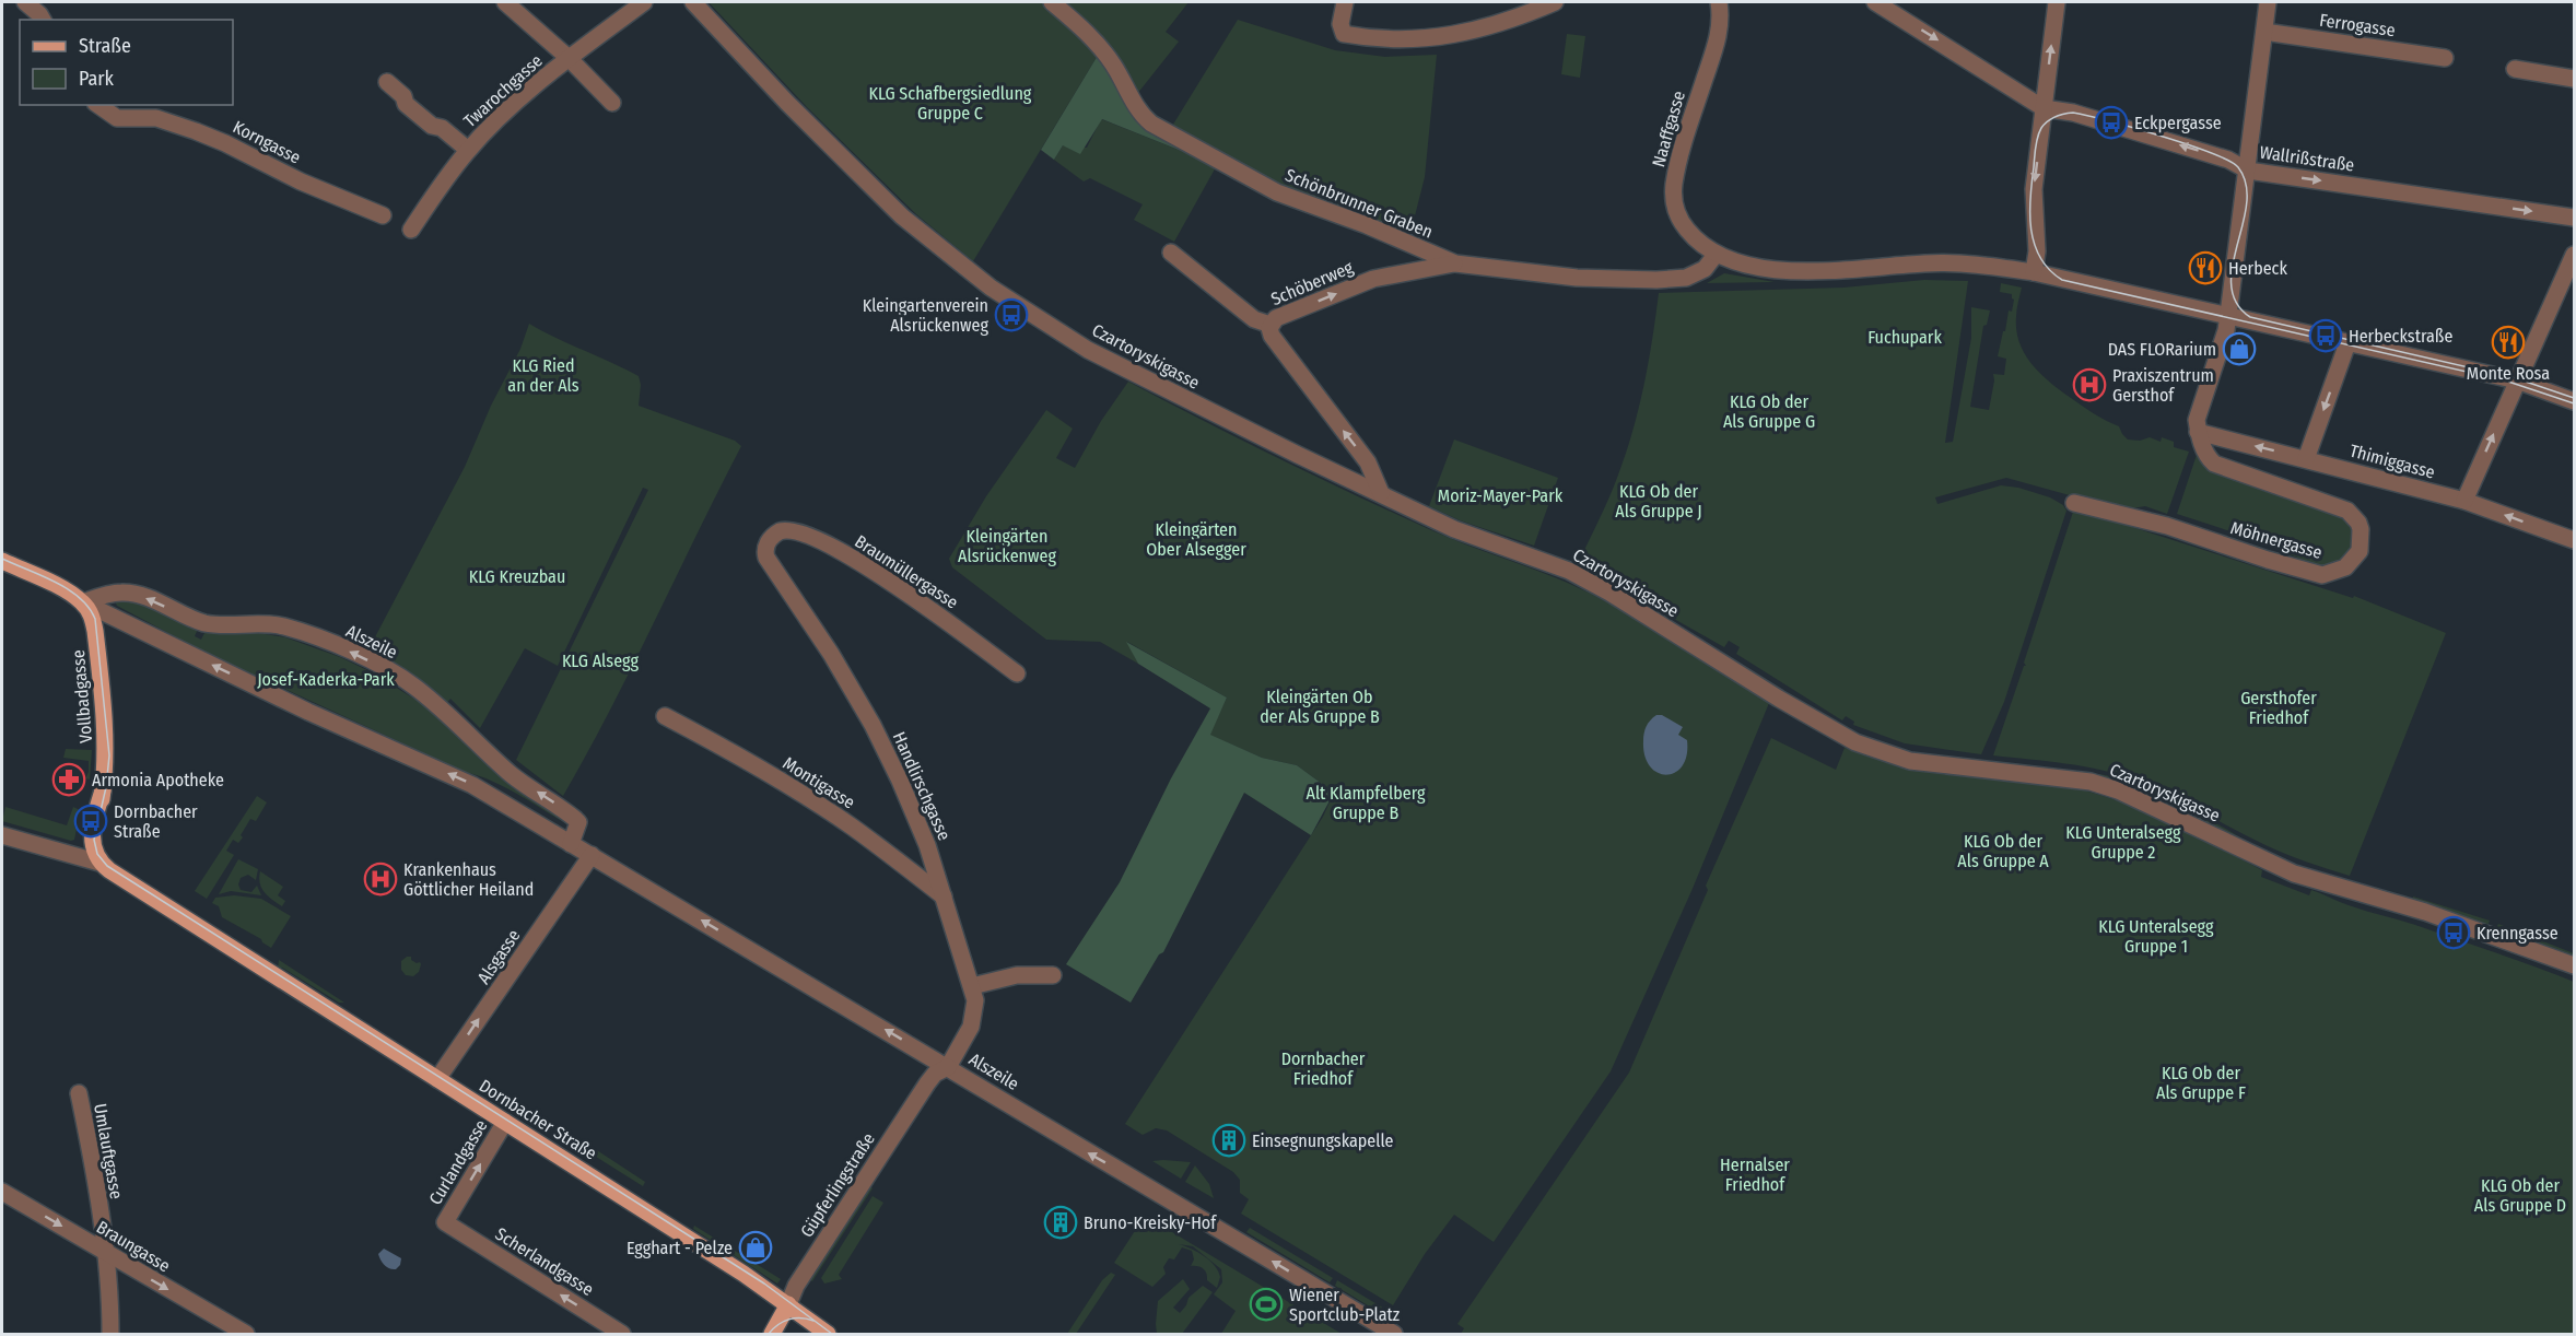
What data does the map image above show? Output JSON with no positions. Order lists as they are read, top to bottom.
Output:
{
  "streets": {
    "main road": [
      "Alszeile",
      "Vollbadgasse",
      "Dornbacher Straße",
      "Güpferlingstraße"
    ],
    "street": [
      "Ferrogasse",
      "Twarochgasse",
      "Naaffgasse",
      "Korngasse",
      "Wallrißstraße",
      "Schönbrunner Graben",
      "Schöberweg",
      "Czartoryskigasse",
      "Thimiggasse",
      "Möhnergasse",
      "Braumüllergasse",
      "Montigasse",
      "Handlirschgasse",
      "Alsgasse",
      "Umlauftgasse",
      "Curlandgasse",
      "Braungasse",
      "Scherlandgasse"
    ]
  },
  "crossings": [
    ["Naaffgasse", "Schönbrunner Graben"],
    ["Schönbrunner Graben", "Schöberweg"],
    ["Schöberweg", "Czartoryskigasse"],
    ["Thimiggasse", "Möhnergasse"],
    ["Braumüllergasse", "Handlirschgasse"],
    ["Alszeile", "Vollbadgasse"],
    ["Alszeile", "Handlirschgasse"],
    ["Alszeile", "Alsgasse"],
    ["Alszeile", "Güpferlingstraße"],
    ["Vollbadgasse", "Dornbacher Straße"],
    ["Montigasse", "Handlirschgasse"],
    ["Handlirschgasse", "Güpferlingstraße"],
    ["Alsgasse", "Dornbacher Straße"],
    ["Dornbacher Straße", "Curlandgasse"],
    ["Dornbacher Straße", "Güpferlingstraße"],
    ["Umlauftgasse", "Braungasse"],
    ["Curlandgasse", "Scherlandgasse"]
  ],
  "one_way": [
    "Alszeile",
    "Alsgasse",
    "Curlandgasse",
    "Braungasse",
    "Scherlandgasse"
  ],
  "parks": [
    "KLG Schafbergsiedlung Gruppe C",
    "Fuchupark",
    "KLG Ried an der Als",
    "KLG Ob der Als Gruppe G",
    "KLG Ob der Als Gruppe J",
    "Moriz-Mayer-Park",
    "Kleingärten Ober Alsegger",
    "Kleingärten Alsrückenweg",
    "KLG Kreuzbau",
    "KLG Alsegg",
    "Josef-Kaderka-Park",
    "Kleingärten Ob der Als Gruppe B",
    "Gersthofer Friedhof",
    "Alt Klampfelberg Gruppe B",
    "KLG Unteralsegg Gruppe 2",
    "KLG Ob der Als Gruppe A",
    "KLG Unteralsegg Gruppe 1",
    "Dornbacher Friedhof",
    "KLG Ob der Als Gruppe F",
    "Hernalser Friedhof",
    "KLG Ob der Als Gruppe D"
  ],
  "places": {
    "bus stop": [
      "Eckpergasse",
      "Kleingartenverein Alsrückenweg",
      "Herbeckstraße",
      "Dornbacher Straße",
      "Krenngasse"
    ],
    "restaurant": ["Herbeck", "Monte Rosa"],
    "shop": ["DAS FLORarium", "Egghart - Pelze"],
    "hospital": ["Praxiszentrum Gersthof", "Krankenhaus Göttlicher Heiland"],
    "pharmacy": ["Armonia Apotheke"],
    "building": ["Einsegnungskapelle", "Bruno-Kreisky-Hof"],
    "sports": ["Wiener Sportclub-Platz"]
  },
  "legend": ["Straße", "Park"]
}
